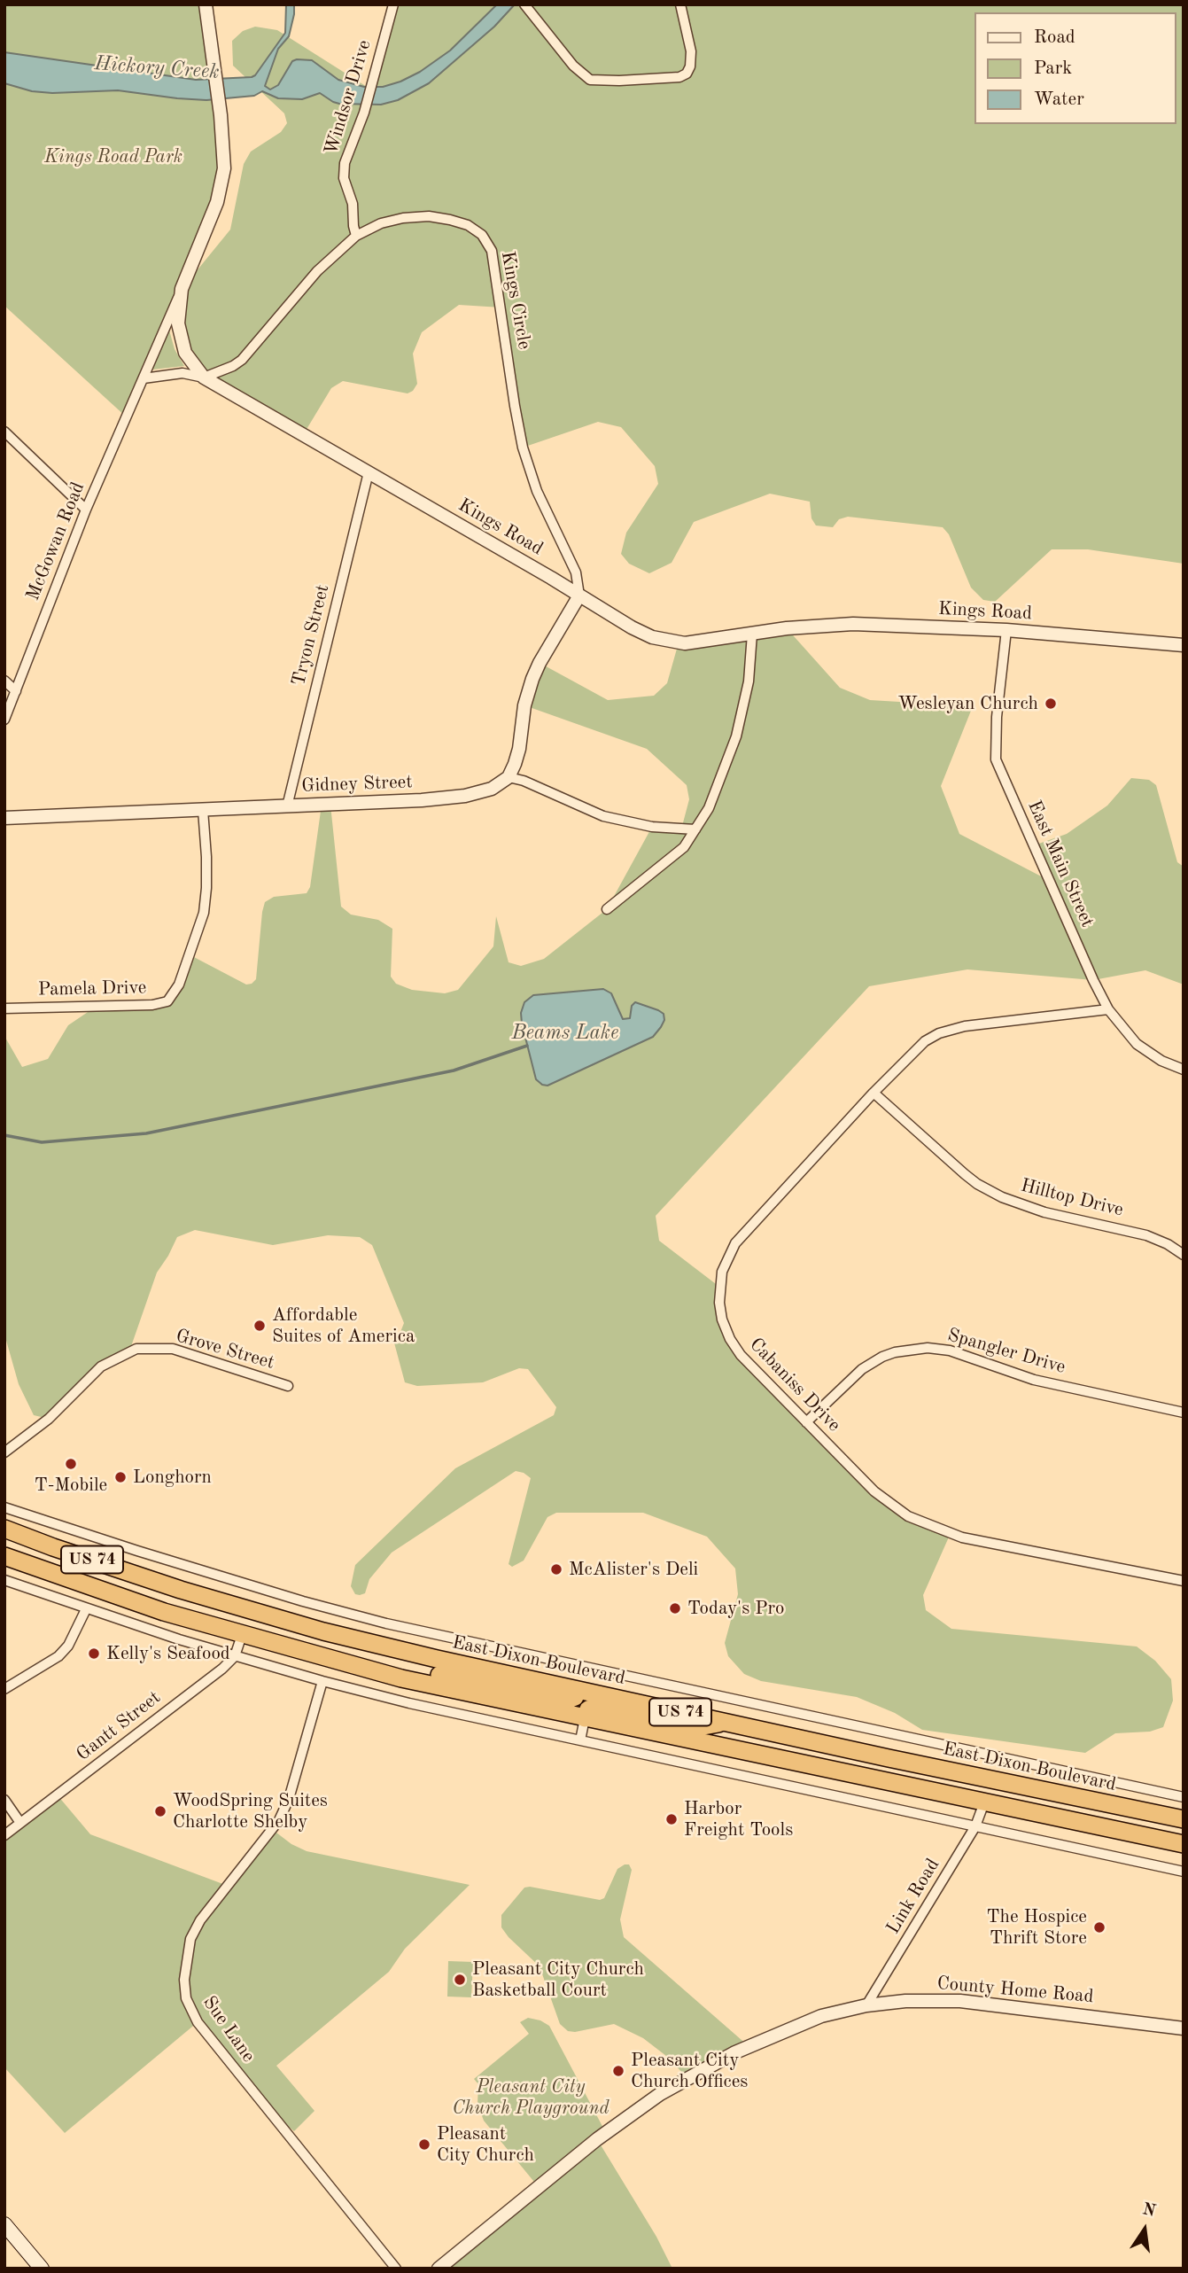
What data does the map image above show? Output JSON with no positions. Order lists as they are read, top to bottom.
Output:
{
  "streets": {
    "highway": ["US 74", "East Dixon Boulevard"],
    "street": [
      "Windsor Drive",
      "Kings Circle",
      "Kings Road",
      "McGowan Road",
      "Tryon Street",
      "Gidney Street",
      "East Main Street",
      "Pamela Drive",
      "Hilltop Drive",
      "Grove Street",
      "Spangler Drive",
      "Cabaniss Drive",
      "Gantt Street",
      "Link Road",
      "County Home Road",
      "Sue Lane"
    ]
  },
  "crossings": [
    ["Windsor Drive", "Kings Circle"],
    ["Kings Circle", "Kings Road"],
    ["Kings Road", "McGowan Road"],
    ["Kings Road", "Tryon Street"],
    ["Kings Road", "East Main Street"],
    ["Tryon Street", "Gidney Street"],
    ["Gidney Street", "Pamela Drive"],
    ["East Main Street", "Cabaniss Drive"],
    ["Hilltop Drive", "Cabaniss Drive"],
    ["Spangler Drive", "Cabaniss Drive"],
    ["US 74", "Link Road"],
    ["Link Road", "County Home Road"]
  ],
  "water": ["Hickory Creek", "Beams Lake"],
  "parks": ["Kings Road Park", "Pleasant City Church Playground"],
  "places": [
    "Wesleyan Church",
    "Affordable Suites of America",
    "T-Mobile",
    "Longhorn",
    "McAlister's Deli",
    "Today's Pro",
    "Kelly's Seafood",
    "WoodSpring Suites Charlotte Shelby",
    "Harbor Freight Tools",
    "The Hospice Thrift Store",
    "Pleasant City Church Basketball Court",
    "Pleasant City Church Offices",
    "Pleasant City Church"
  ],
  "legend": ["Road", "Park", "Water"],
  "north": "top"
}
